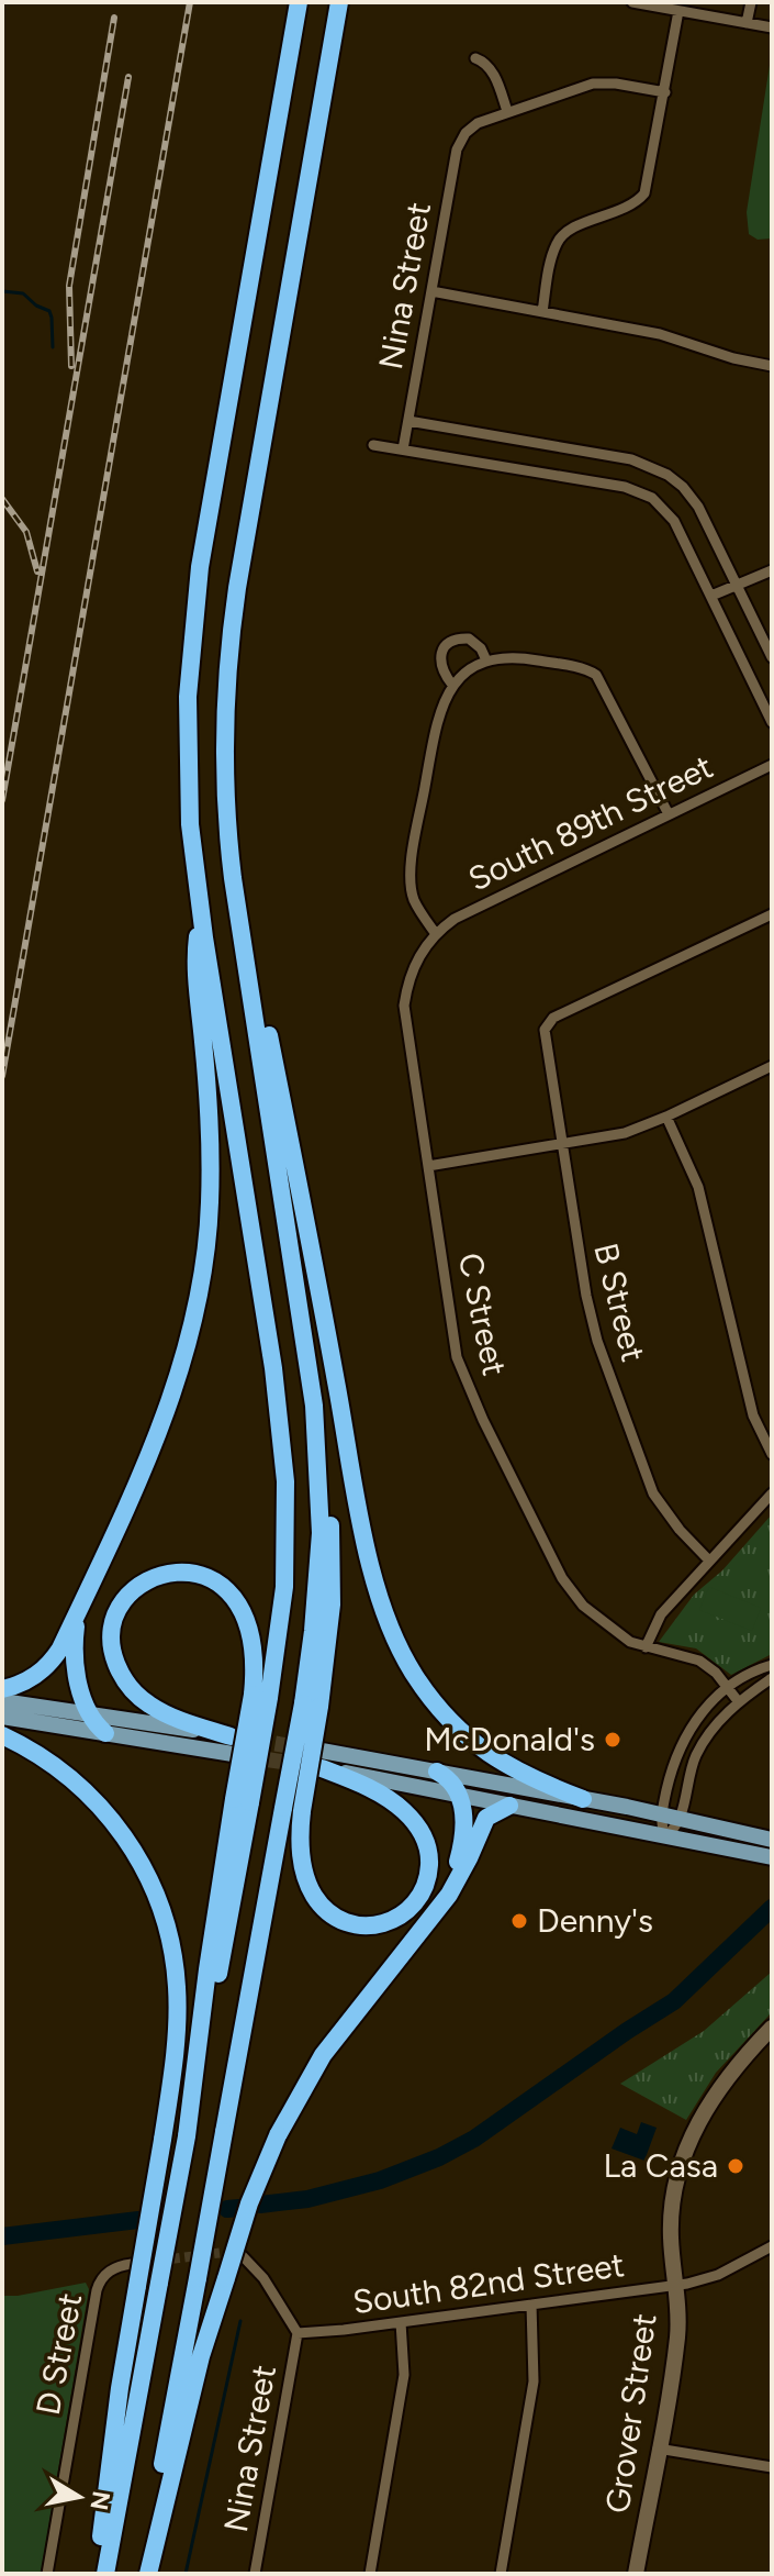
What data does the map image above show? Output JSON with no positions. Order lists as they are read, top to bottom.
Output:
{
  "streets": {
    "street": [
      "Nina Street",
      "South 89th Street",
      "B Street",
      "C Street",
      "South 82nd Street",
      "D Street",
      "Grover Street"
    ]
  },
  "crossings": [
    ["Nina Street", "South 82nd Street"],
    ["South 89th Street", "C Street"],
    ["South 82nd Street", "Grover Street"]
  ],
  "places": ["McDonald's", "Denny's", "La Casa"],
  "north": "right"
}
